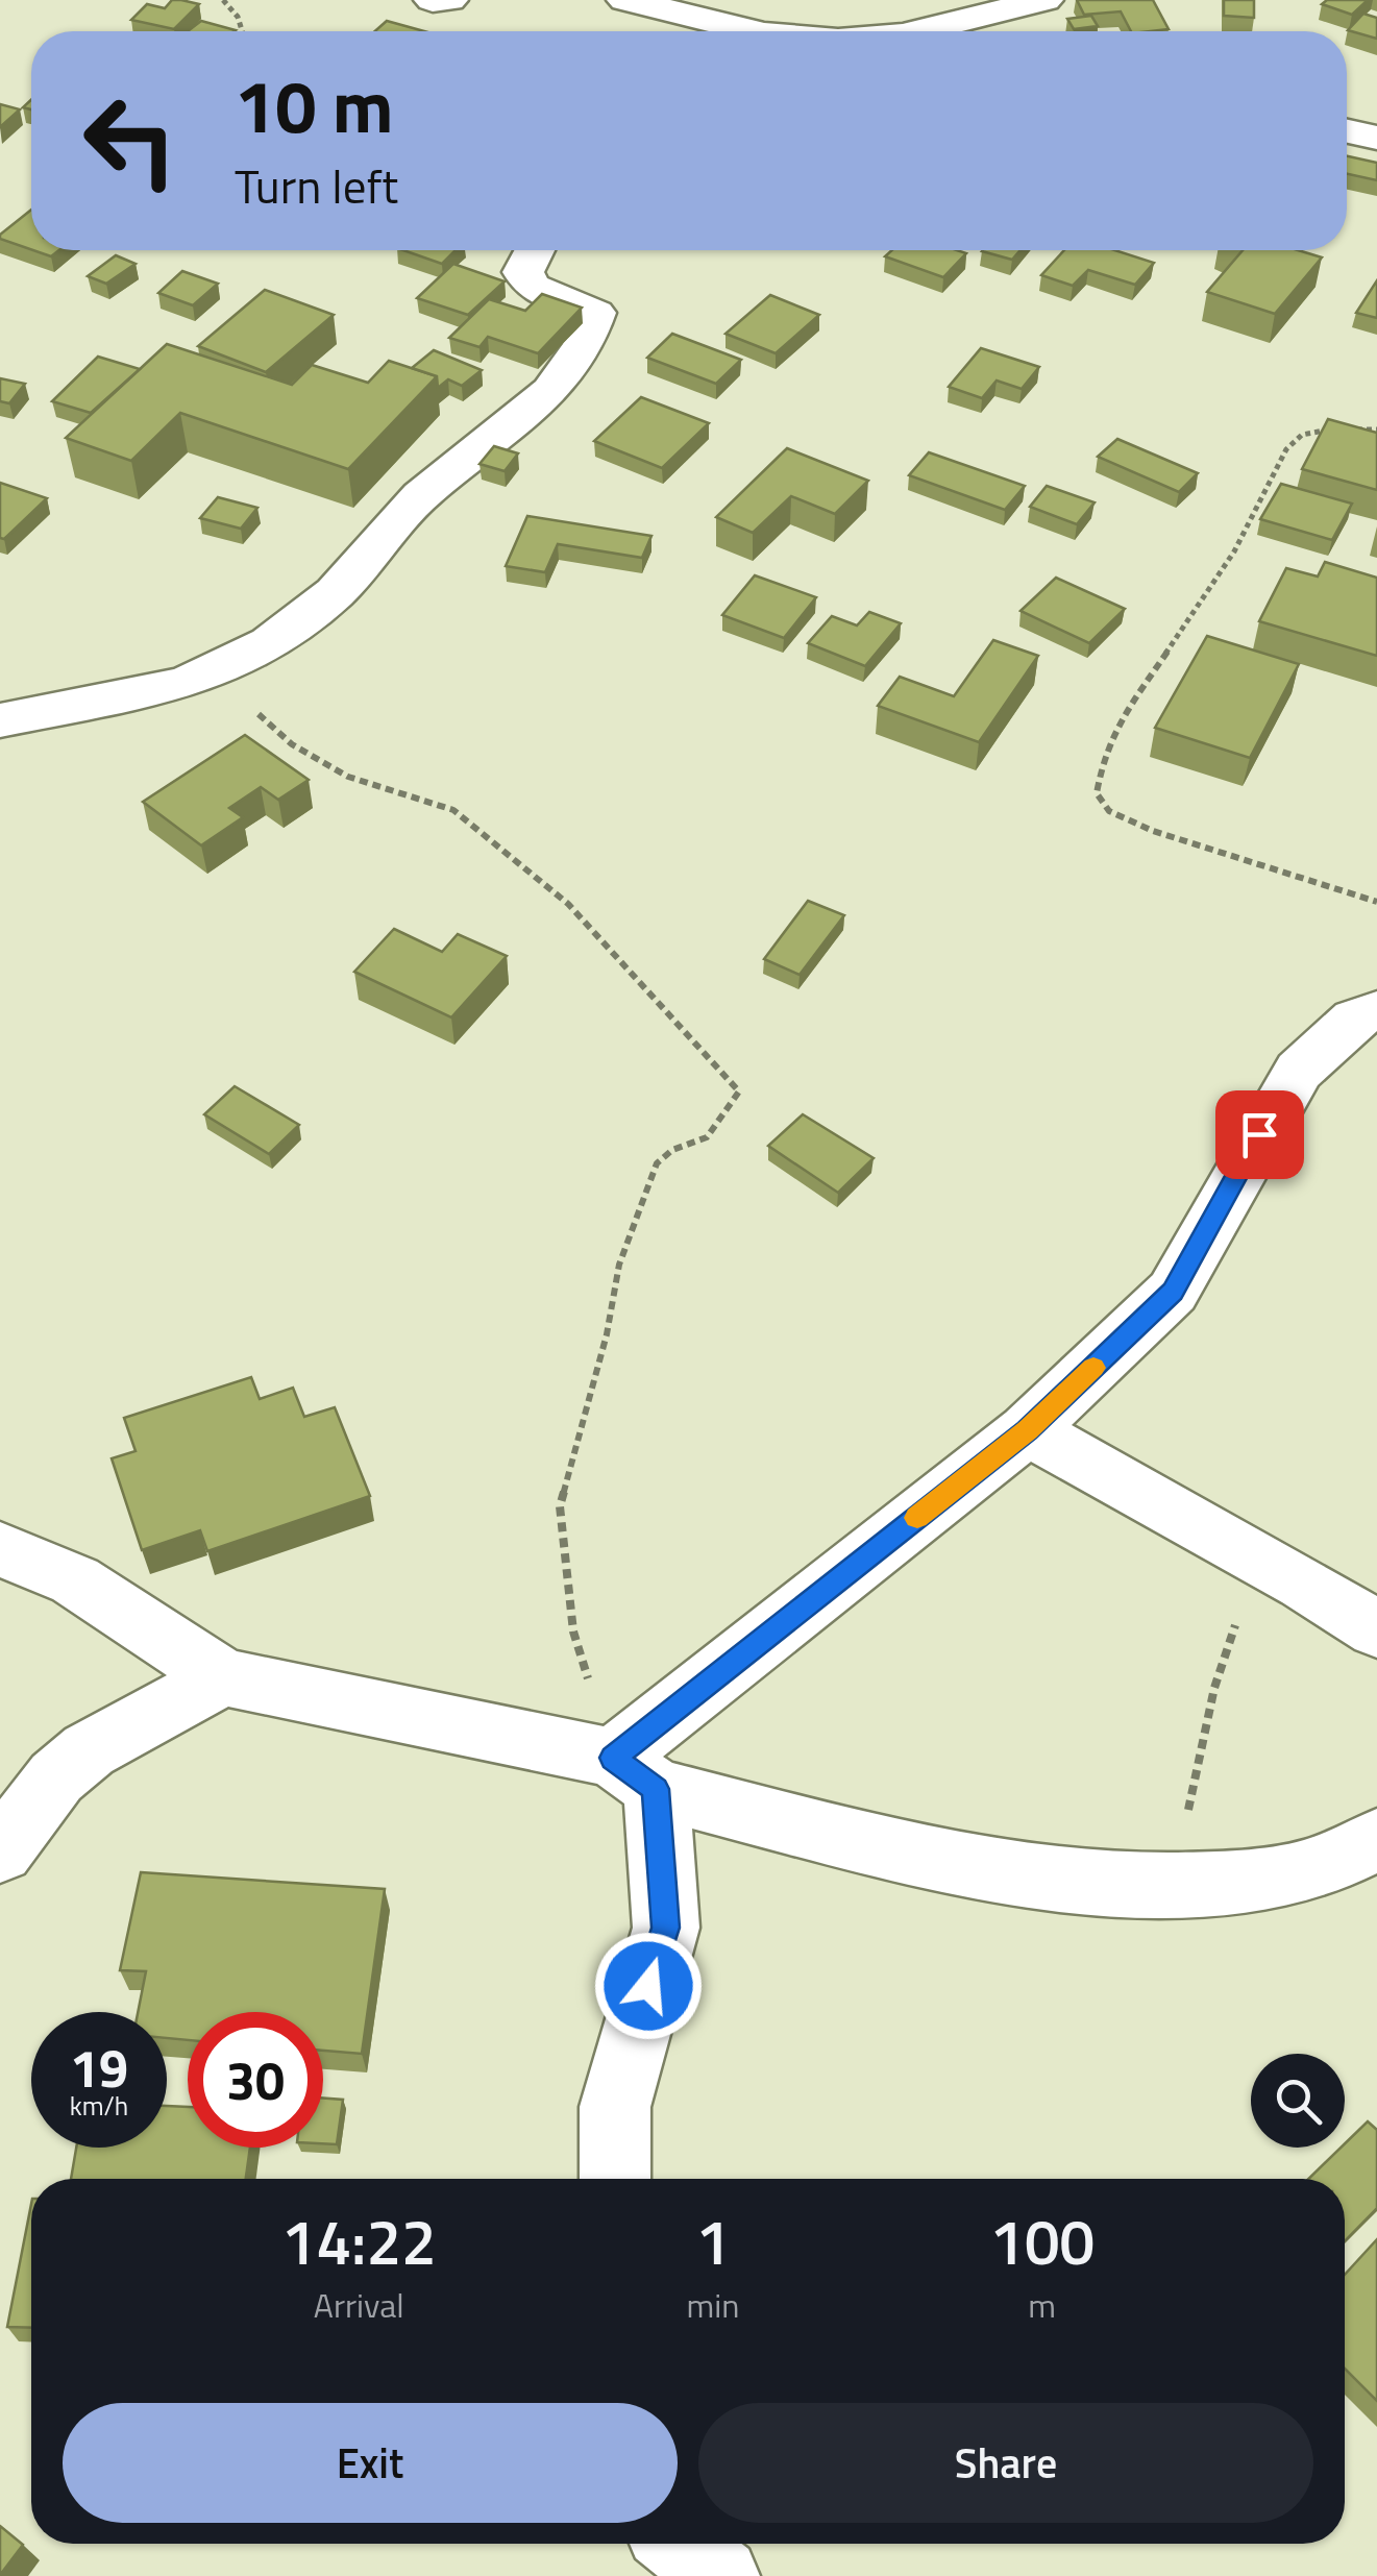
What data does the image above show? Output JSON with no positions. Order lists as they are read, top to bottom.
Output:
{
  "page": {
    "turn": ["10 m", "Turn left"],
    "speed": "19 km/h",
    "limit": "30",
    "eta": [
      "14:22",
      "Arrival",
      "1",
      "min",
      "100",
      "m"
    ],
    "buttons": ["Exit", "Share"]
  }
}
